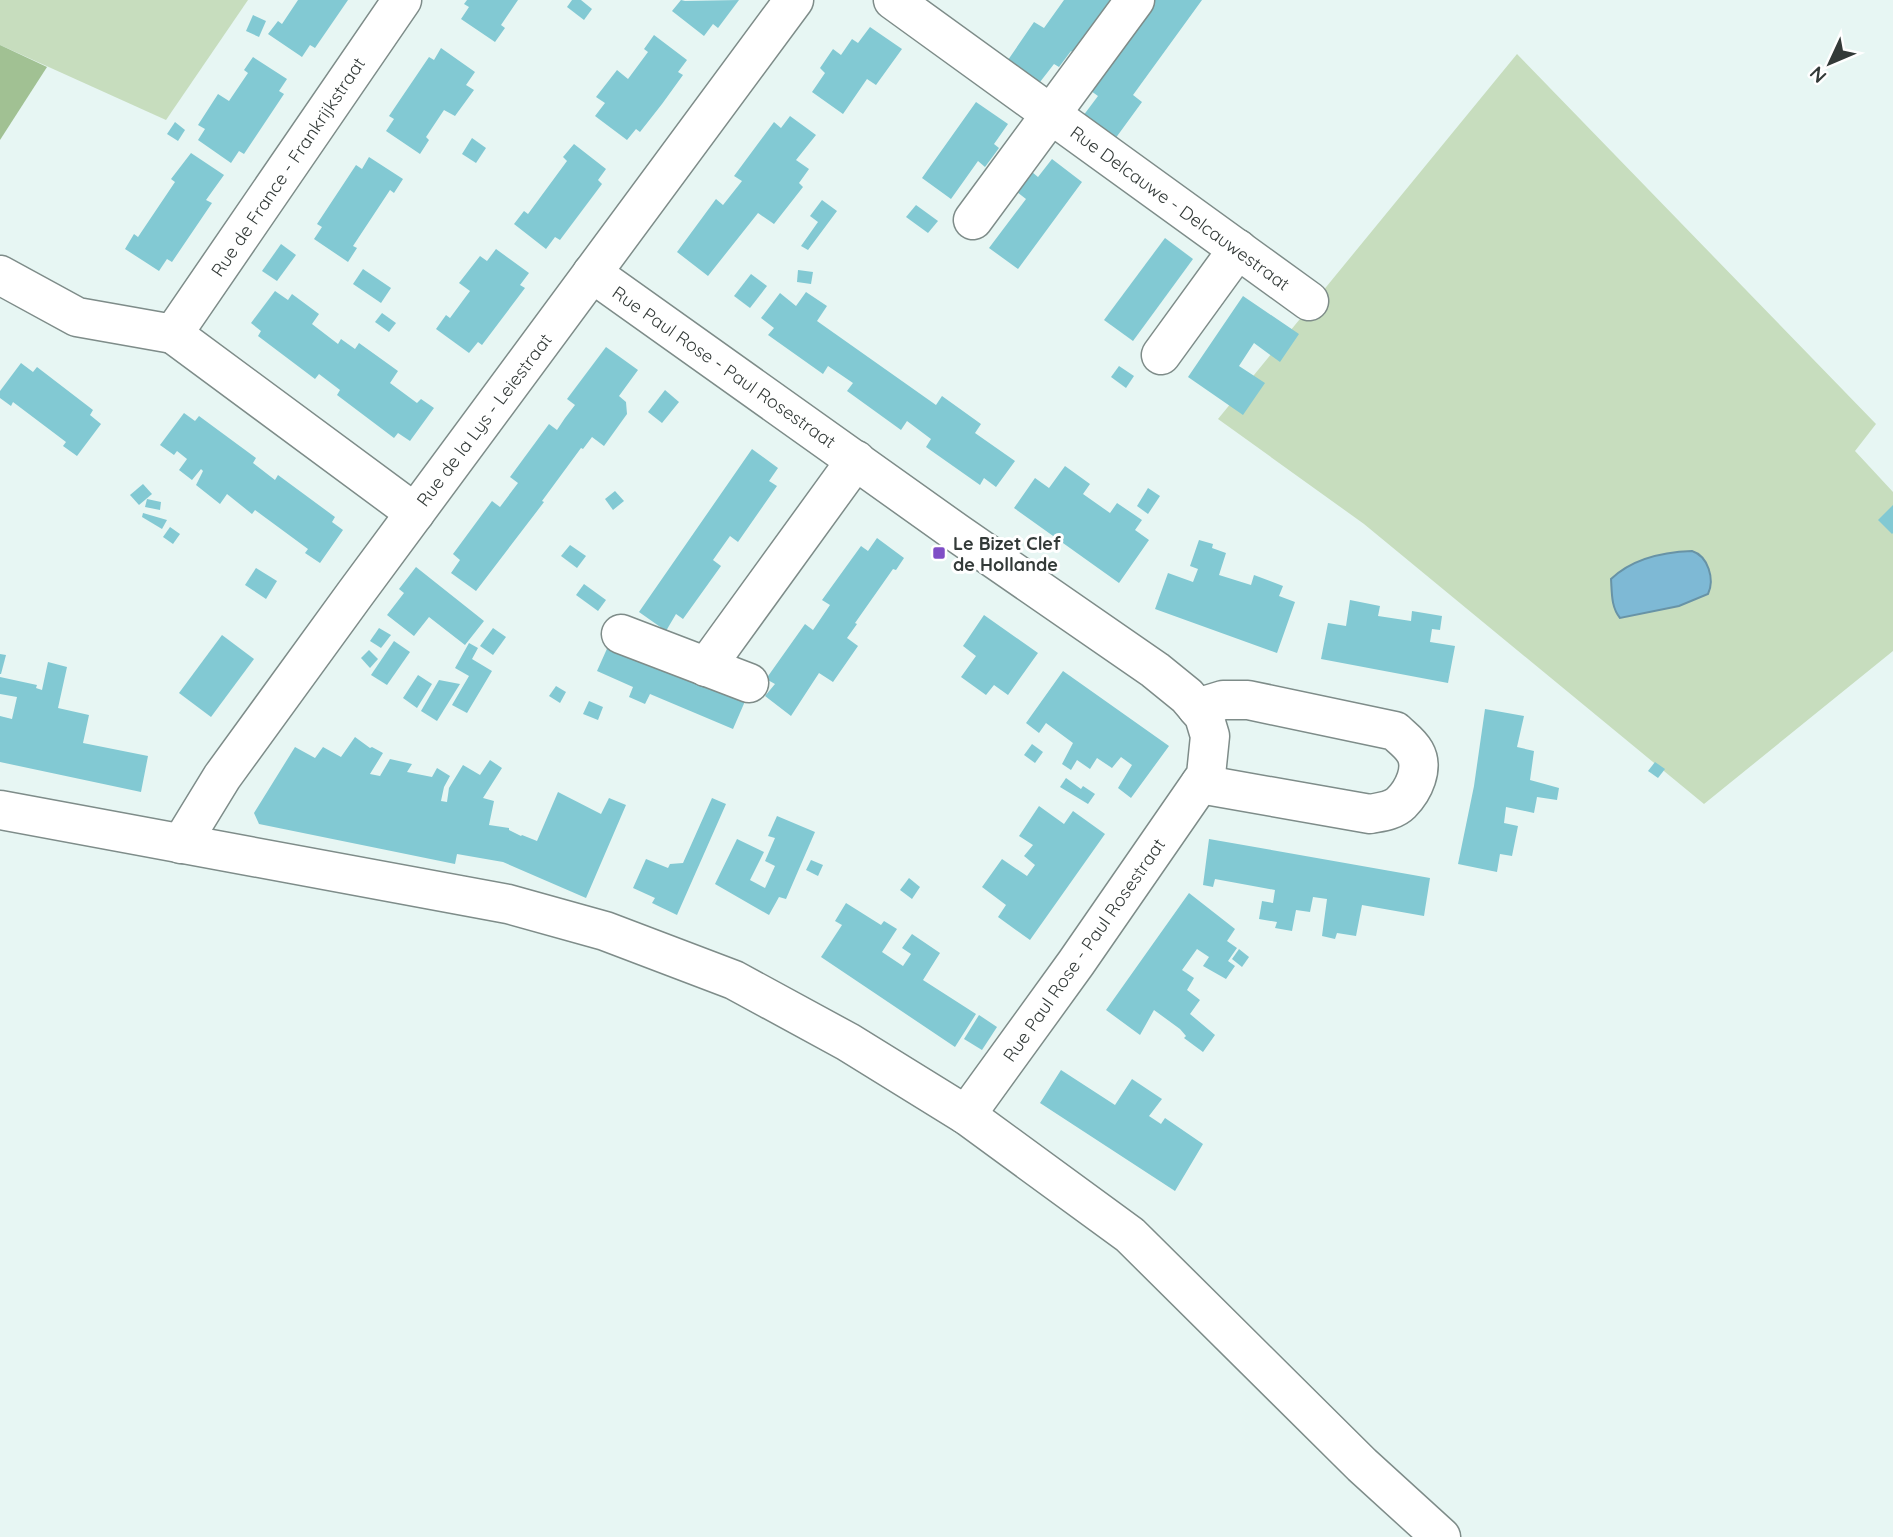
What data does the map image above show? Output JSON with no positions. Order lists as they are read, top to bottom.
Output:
{
  "streets": {
    "street": [
      "Rue de France - Frankrijkstraat",
      "Rue Delcauwe - Delcauwestraat",
      "Rue Paul Rose - Paul Rosestraat",
      "Rue de la Lys - Leiestraat"
    ]
  },
  "crossings": [
    ["Rue Paul Rose - Paul Rosestraat", "Rue de la Lys - Leiestraat"]
  ],
  "places": {
    "transit": ["Le Bizet Clef de Hollande"]
  },
  "north": "bottom left"
}
